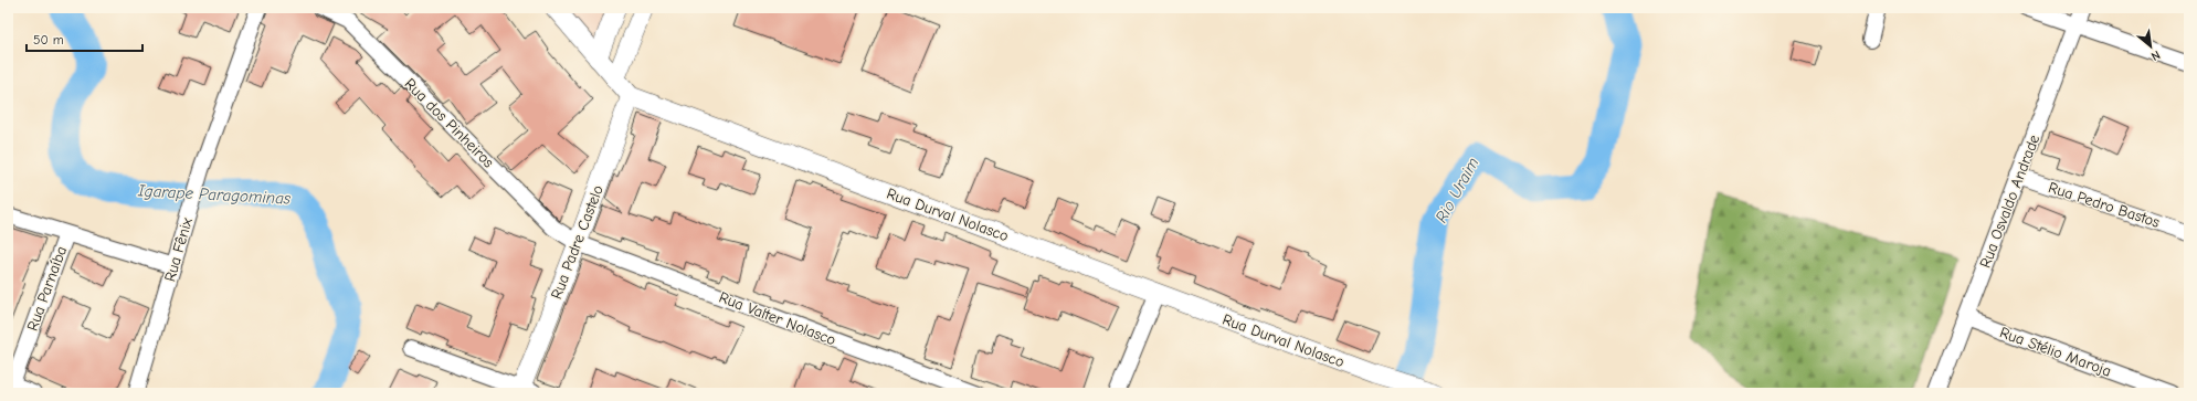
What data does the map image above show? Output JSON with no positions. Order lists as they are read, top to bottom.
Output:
{
  "streets": {
    "street": [
      "Rua dos Pinheiros",
      "Rua Osvaldo Andrade",
      "Rua Pedro Bastos",
      "Rua Durval Nolasco",
      "Rua Padre Castelo",
      "Rua Fênix",
      "Rua Parnaíba",
      "Rua Valter Nolasco",
      "Rua Stélio Maroja"
    ]
  },
  "crossings": [
    ["Rua dos Pinheiros", "Rua Padre Castelo"],
    ["Rua dos Pinheiros", "Rua Valter Nolasco"],
    ["Rua Osvaldo Andrade", "Rua Pedro Bastos"],
    ["Rua Osvaldo Andrade", "Rua Stélio Maroja"],
    ["Rua Durval Nolasco", "Rua Padre Castelo"],
    ["Rua Padre Castelo", "Rua Valter Nolasco"]
  ],
  "water": ["Rio Uraim", "Igarape Paragominas"],
  "scale_bar": "50 m",
  "north": "bottom right"
}
